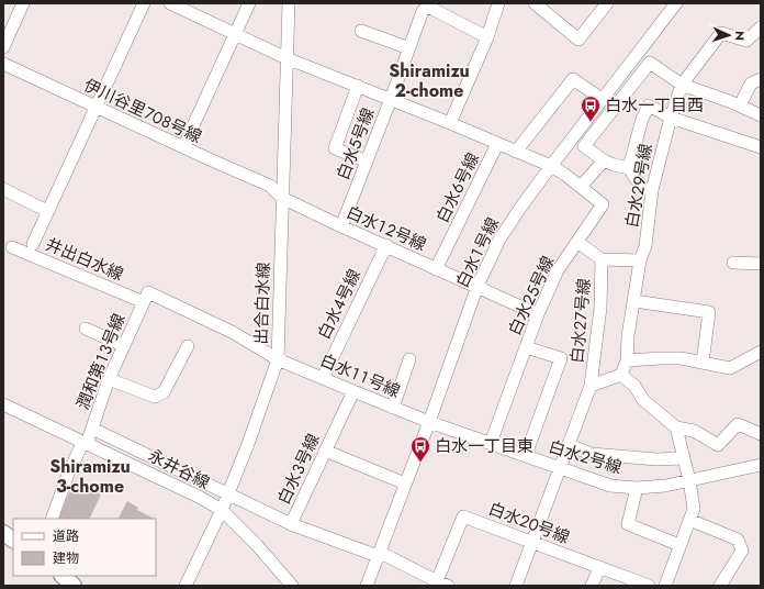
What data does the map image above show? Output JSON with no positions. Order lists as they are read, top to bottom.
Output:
{
  "streets": {
    "street": [
      "伊川谷里７０８号線",
      "白水５号線",
      "白水２９号線",
      "白水６号線",
      "白水１２号線",
      "白水１号線",
      "井出白水線",
      "白水２５号線",
      "出合白水線",
      "白水４号線",
      "白水２７号線",
      "潤和第１３号線",
      "白水１１号線",
      "白水２号線",
      "永井谷線",
      "白水３号線",
      "白水２０号線"
    ]
  },
  "crossings": [
    ["伊川谷里７０８号線", "白水１２号線"],
    ["白水５号線", "白水１２号線"],
    ["白水５号線", "白水２５号線"],
    ["白水６号線", "白水１２号線"],
    ["白水６号線", "白水２５号線"],
    ["白水１２号線", "白水１号線"],
    ["白水１２号線", "白水２５号線"],
    ["白水１２号線", "出合白水線"],
    ["白水１２号線", "白水４号線"],
    ["白水１号線", "白水２５号線"],
    ["白水１号線", "白水１１号線"],
    ["白水１号線", "白水２号線"],
    ["白水１号線", "白水３号線"],
    ["白水１号線", "白水２０号線"],
    ["井出白水線", "出合白水線"],
    ["井出白水線", "潤和第１３号線"],
    ["井出白水線", "白水１１号線"],
    ["白水２５号線", "出合白水線"],
    ["白水２５号線", "白水２号線"],
    ["出合白水線", "白水１１号線"],
    ["出合白水線", "永井谷線"],
    ["白水４号線", "白水１１号線"],
    ["白水２７号線", "白水２号線"],
    ["白水２７号線", "白水２０号線"],
    ["潤和第１３号線", "永井谷線"],
    ["白水１１号線", "白水２号線"],
    ["白水１１号線", "白水３号線"],
    ["白水３号線", "白水２０号線"]
  ],
  "districts": ["Shiramizu 2-chome", "Shiramizu 3-chome"],
  "places": {
    "bus stop": ["白水一丁目西", "白水一丁目東"]
  },
  "legend": ["道路", "建物"],
  "north": "right"
}
